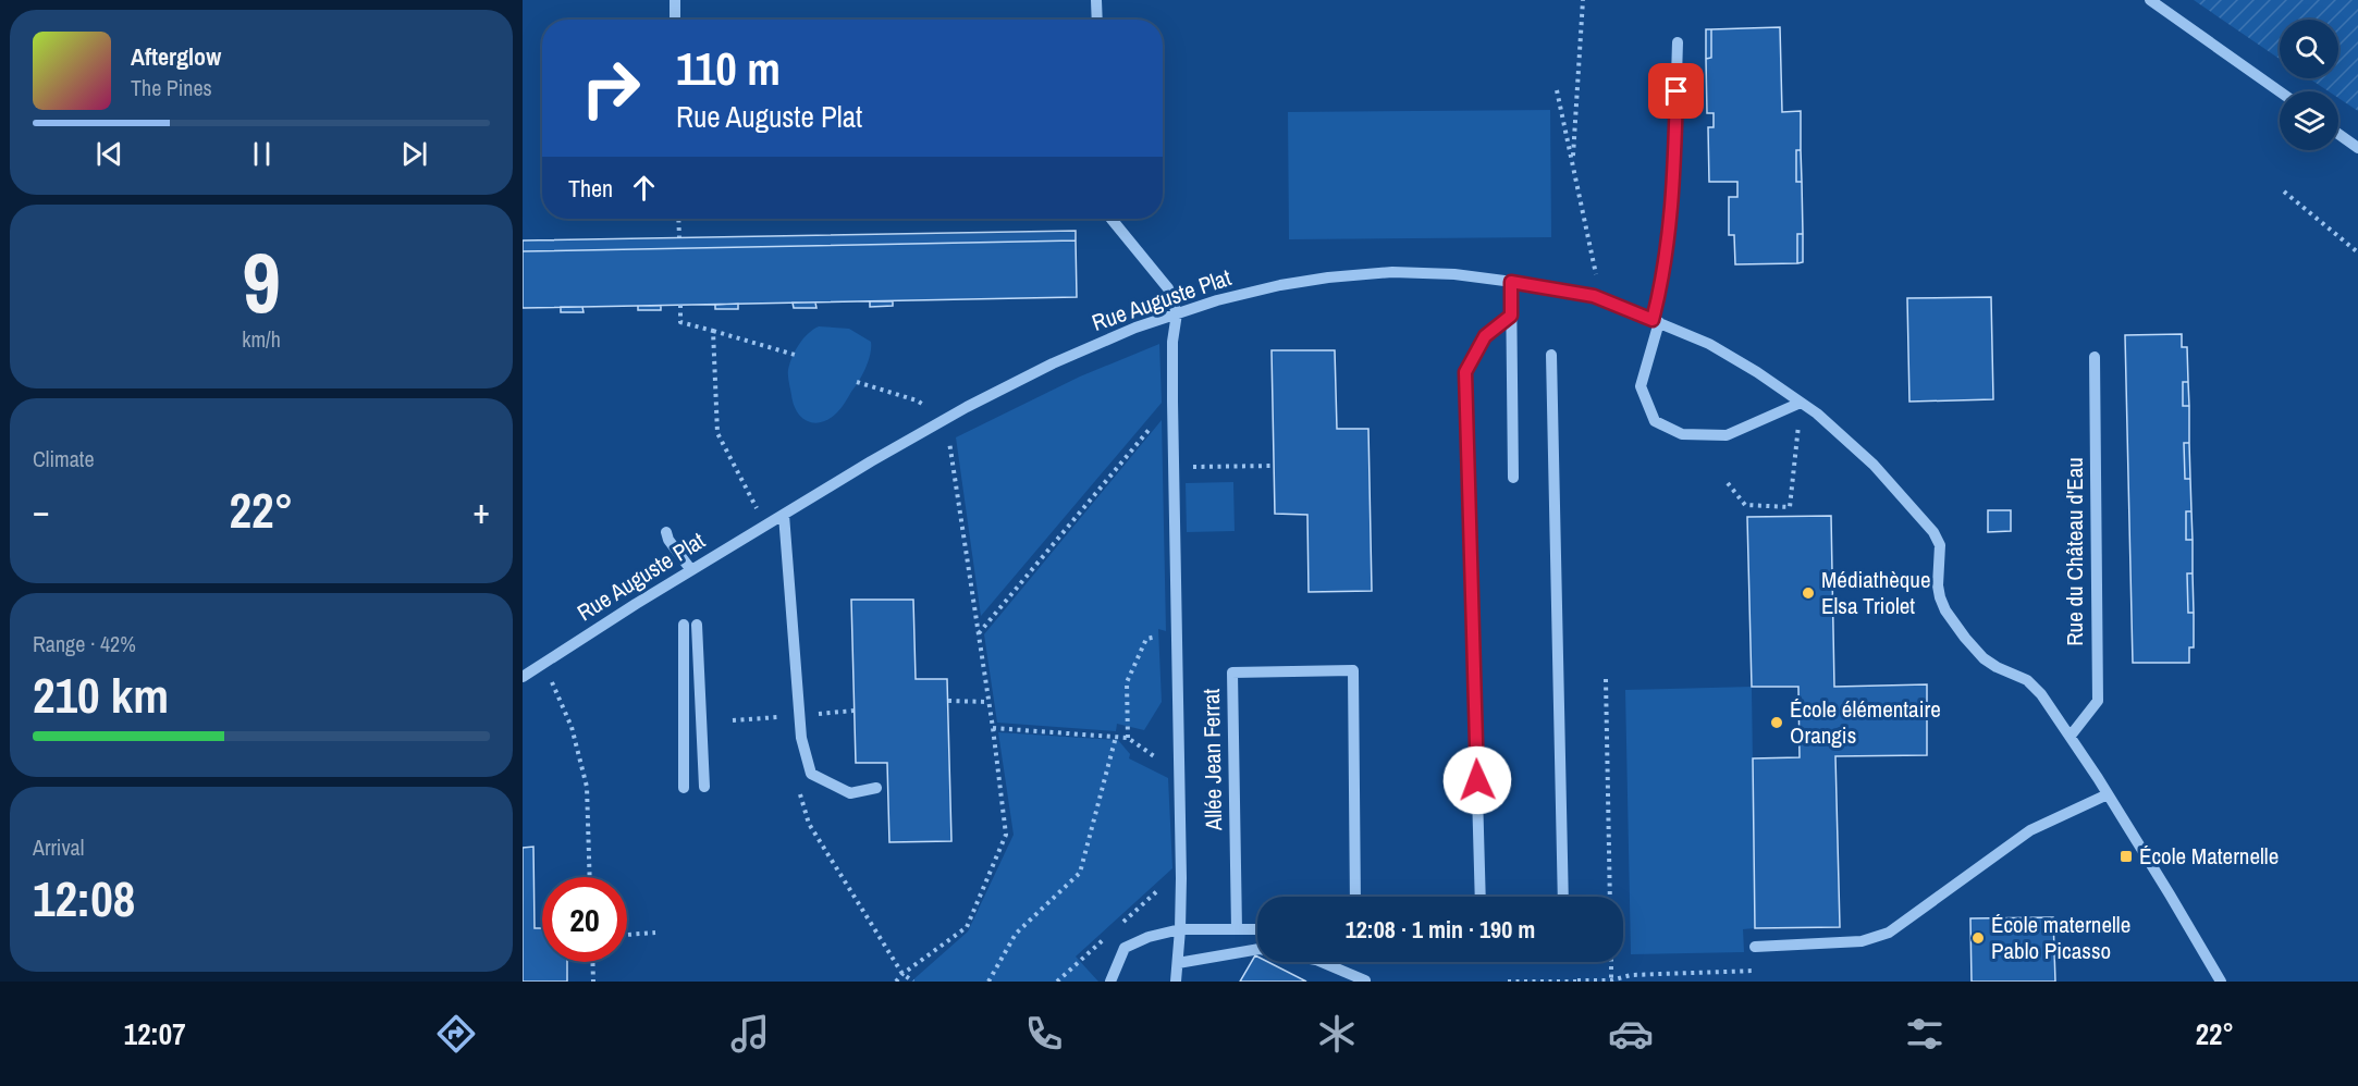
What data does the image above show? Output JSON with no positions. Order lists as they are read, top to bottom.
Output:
{
  "streets": {
    "street": ["Rue Auguste Plat", "Rue du Château d'Eau", "Allée Jean Ferrat"]
  },
  "places": {
    "other": ["Médiathèque Elsa Triolet", "École élémentaire Orangis", "École maternelle Pablo Picasso"],
    "transit": ["École Maternelle"]
  },
  "page": {
    "turn": ["110 m", "Rue Auguste Plat"],
    "song": ["Afterglow", "The Pines"],
    "then": "Then",
    "tile": [
      ["9", "km/h"],
      "Climate",
      ["Range · 42%", "210 km"],
      ["Arrival", "12:08"]
    ],
    "heat": ["−", "22°", "+"],
    "limit": "20",
    "trip": "12:08 · 1 min · 190 m",
    "tabs": ["12:07", "22°"]
  }
}
